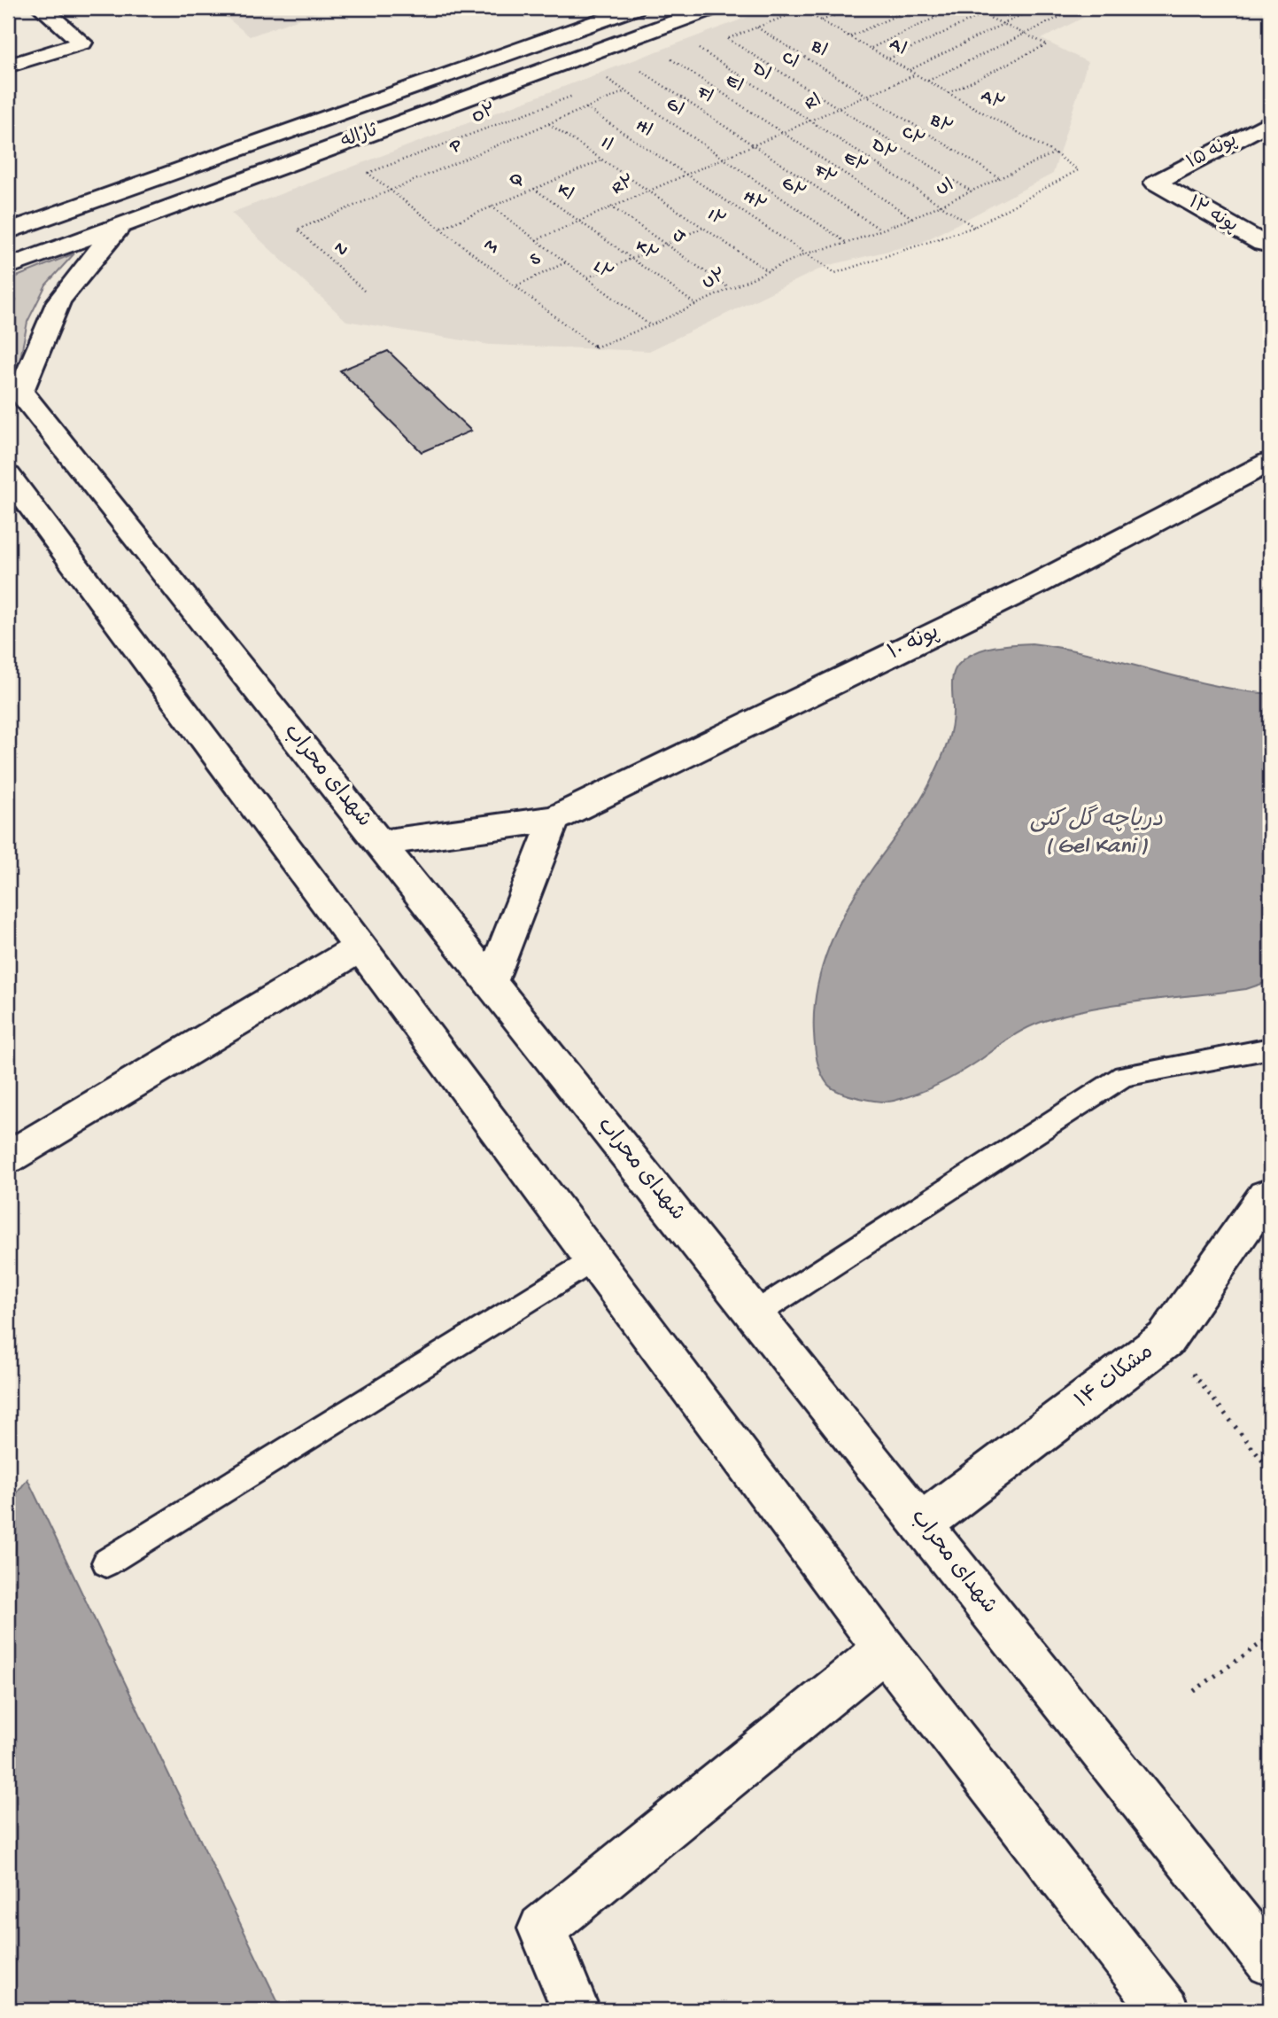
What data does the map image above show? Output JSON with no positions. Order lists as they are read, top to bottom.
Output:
{
  "streets": {
    "main road": [
      "ثاراله",
      "پونه ۱۵",
      "پونه ۱۲",
      "پونه ۱۰",
      "شهدای محراب",
      "مشکات ۱۴"
    ],
    "path": [
      "A۱",
      "B۱",
      "C۱",
      "D۱",
      "E۱",
      "F۱",
      "A۲",
      "R۱",
      "G۱",
      "O۲",
      "B۲",
      "H۱",
      "C۲",
      "I۱",
      "P",
      "D۲",
      "E۲",
      "F۲",
      "Q",
      "R۲",
      "U۱",
      "G۲",
      "K۱",
      "H۲",
      "I۲",
      "J",
      "M",
      "N",
      "K۲",
      "S",
      "L۲",
      "U۲"
    ]
  },
  "crossings": [
    ["A۱", "A۲"],
    ["A۱", "R۱"],
    ["B۱", "R۱"],
    ["B۱", "B۲"],
    ["C۱", "R۱"],
    ["C۱", "C۲"],
    ["D۱", "R۱"],
    ["D۱", "D۲"],
    ["E۱", "R۱"],
    ["E۱", "E۲"],
    ["F۱", "R۱"],
    ["F۱", "F۲"],
    ["A۲", "R۱"],
    ["A۲", "D۲"],
    ["A۲", "U۱"],
    ["A۲", "H۲"],
    ["R۱", "G۱"],
    ["R۱", "B۲"],
    ["R۱", "C۲"],
    ["R۱", "D۲"],
    ["R۱", "E۲"],
    ["R۱", "F۲"],
    ["R۱", "R۲"],
    ["R۱", "G۲"],
    ["G۱", "P"],
    ["G۱", "R۲"],
    ["G۱", "G۲"],
    ["O۲", "M"],
    ["B۲", "U۱"],
    ["H۱", "P"],
    ["H۱", "R۲"],
    ["H۱", "H۲"],
    ["C۲", "U۱"],
    ["I۱", "P"],
    ["I۱", "Q"],
    ["I۱", "R۲"],
    ["I۱", "I۲"],
    ["P", "M"],
    ["P", "N"],
    ["D۲", "U۱"],
    ["D۲", "H۲"],
    ["پونه ۱۵", "پونه ۱۲"],
    ["E۲", "U۱"],
    ["F۲", "U۱"],
    ["Q", "K۱"],
    ["Q", "M"],
    ["Q", "L۲"],
    ["R۲", "G۲"],
    ["R۲", "K۱"],
    ["R۲", "H۲"],
    ["R۲", "I۲"],
    ["R۲", "J"],
    ["R۲", "K۲"],
    ["R۲", "L۲"],
    ["U۱", "G۲"],
    ["U۱", "U۲"],
    ["G۲", "U۲"],
    ["K۱", "K۲"],
    ["H۲", "U۲"],
    ["I۲", "U۲"],
    ["J", "U۲"],
    ["M", "S"],
    ["M", "U۲"],
    ["K۲", "U۲"],
    ["S", "L۲"],
    ["L۲", "U۲"],
    ["پونه ۱۰", "شهدای محراب"],
    ["شهدای محراب", "مشکات ۱۴"]
  ],
  "water": ["دریاچه گل کنی ( Gel Kani )"]
}
